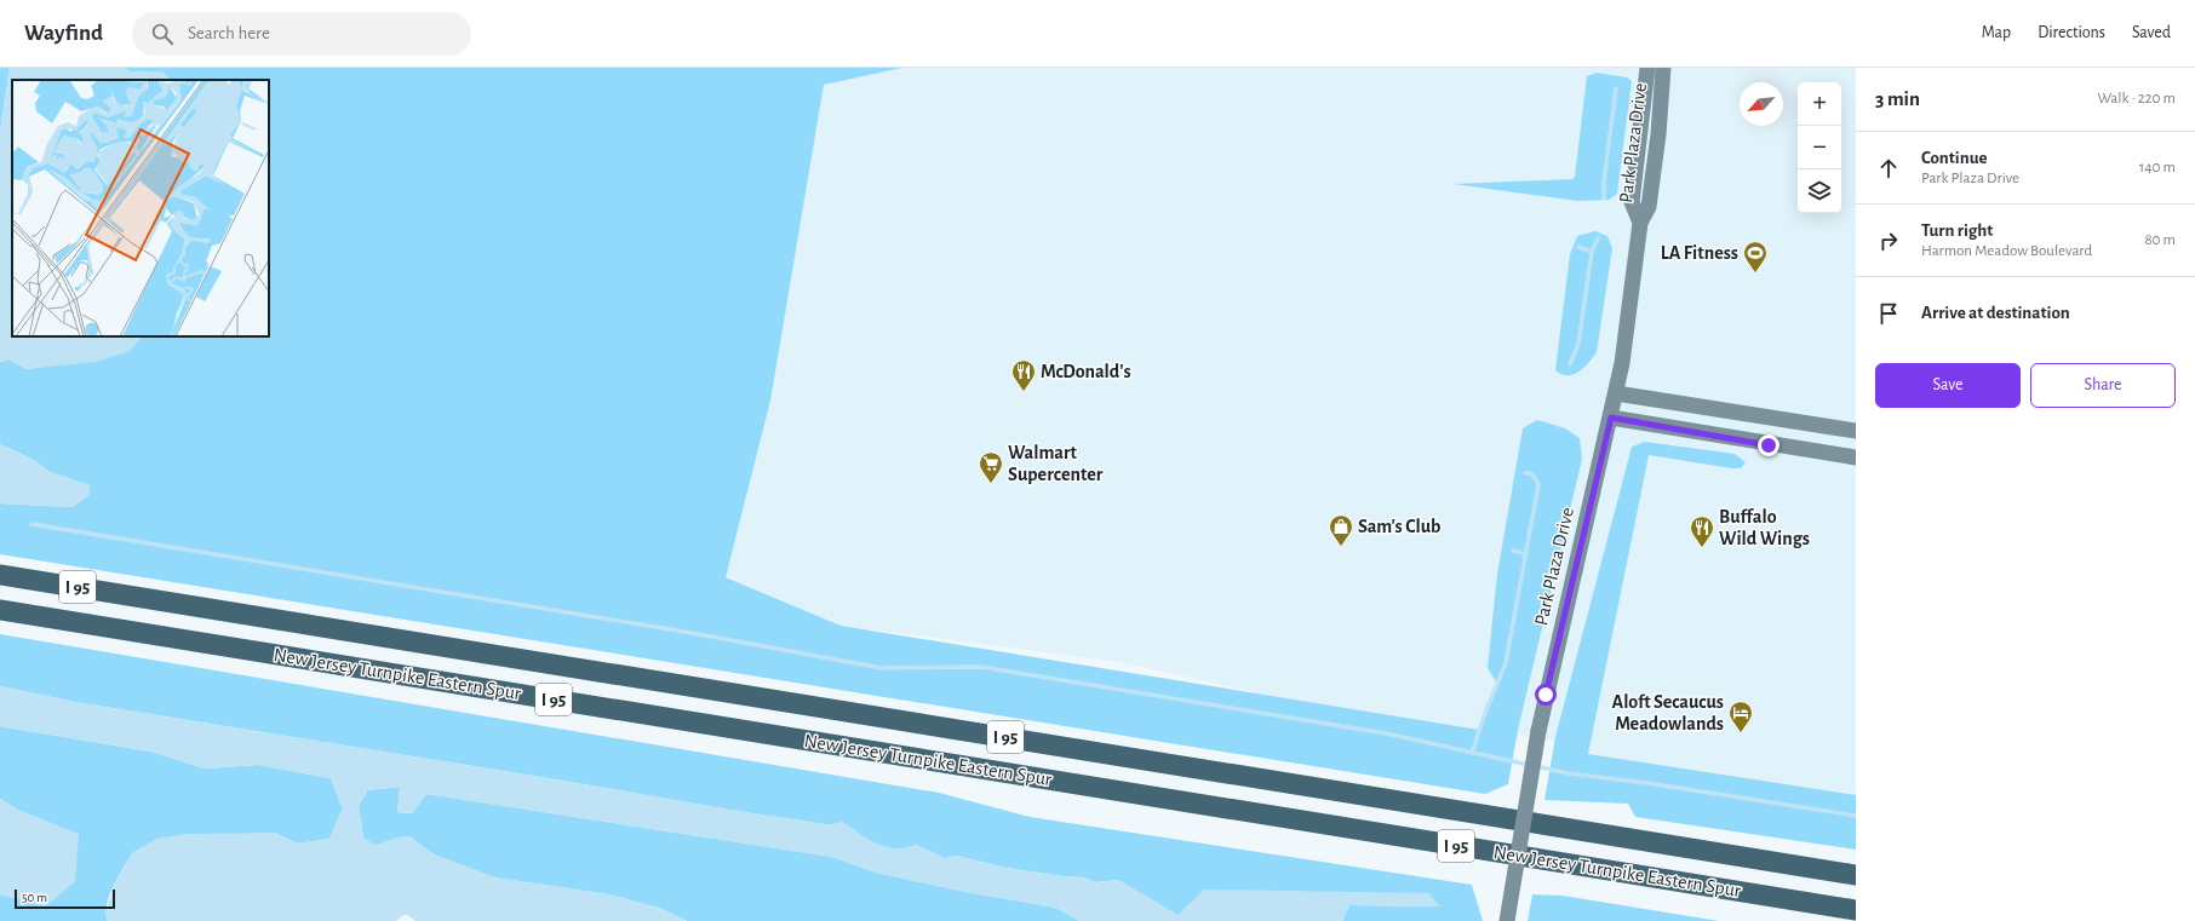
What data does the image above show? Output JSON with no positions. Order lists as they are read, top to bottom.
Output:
{
  "streets": {
    "highway": ["I 95", "New Jersey Turnpike Eastern Spur"],
    "street": ["Park Plaza Drive"]
  },
  "places": {
    "sports": ["LA Fitness"],
    "restaurant": ["McDonald's", "Buffalo Wild Wings"],
    "supermarket": ["Walmart Supercenter"],
    "shop": ["Sam's Club"],
    "hotel": ["Aloft Secaucus Meadowlands"]
  },
  "scale_bar": "50 m",
  "north": "bottom left",
  "page": {
    "header": "Wayfind",
    "search": "Search here",
    "nav": ["Map", "Directions", "Saved"],
    "heading": ["3 min", "Walk · 220 m"],
    "map_buttons": ["+", "−"],
    "list": [
      ["Continue", "Park Plaza Drive", "140 m"],
      ["Turn right", "Harmon Meadow Boulevard", "80 m"],
      "Arrive at destination"
    ],
    "buttons": ["Save", "Share"],
    "scale": "50 m"
  }
}
